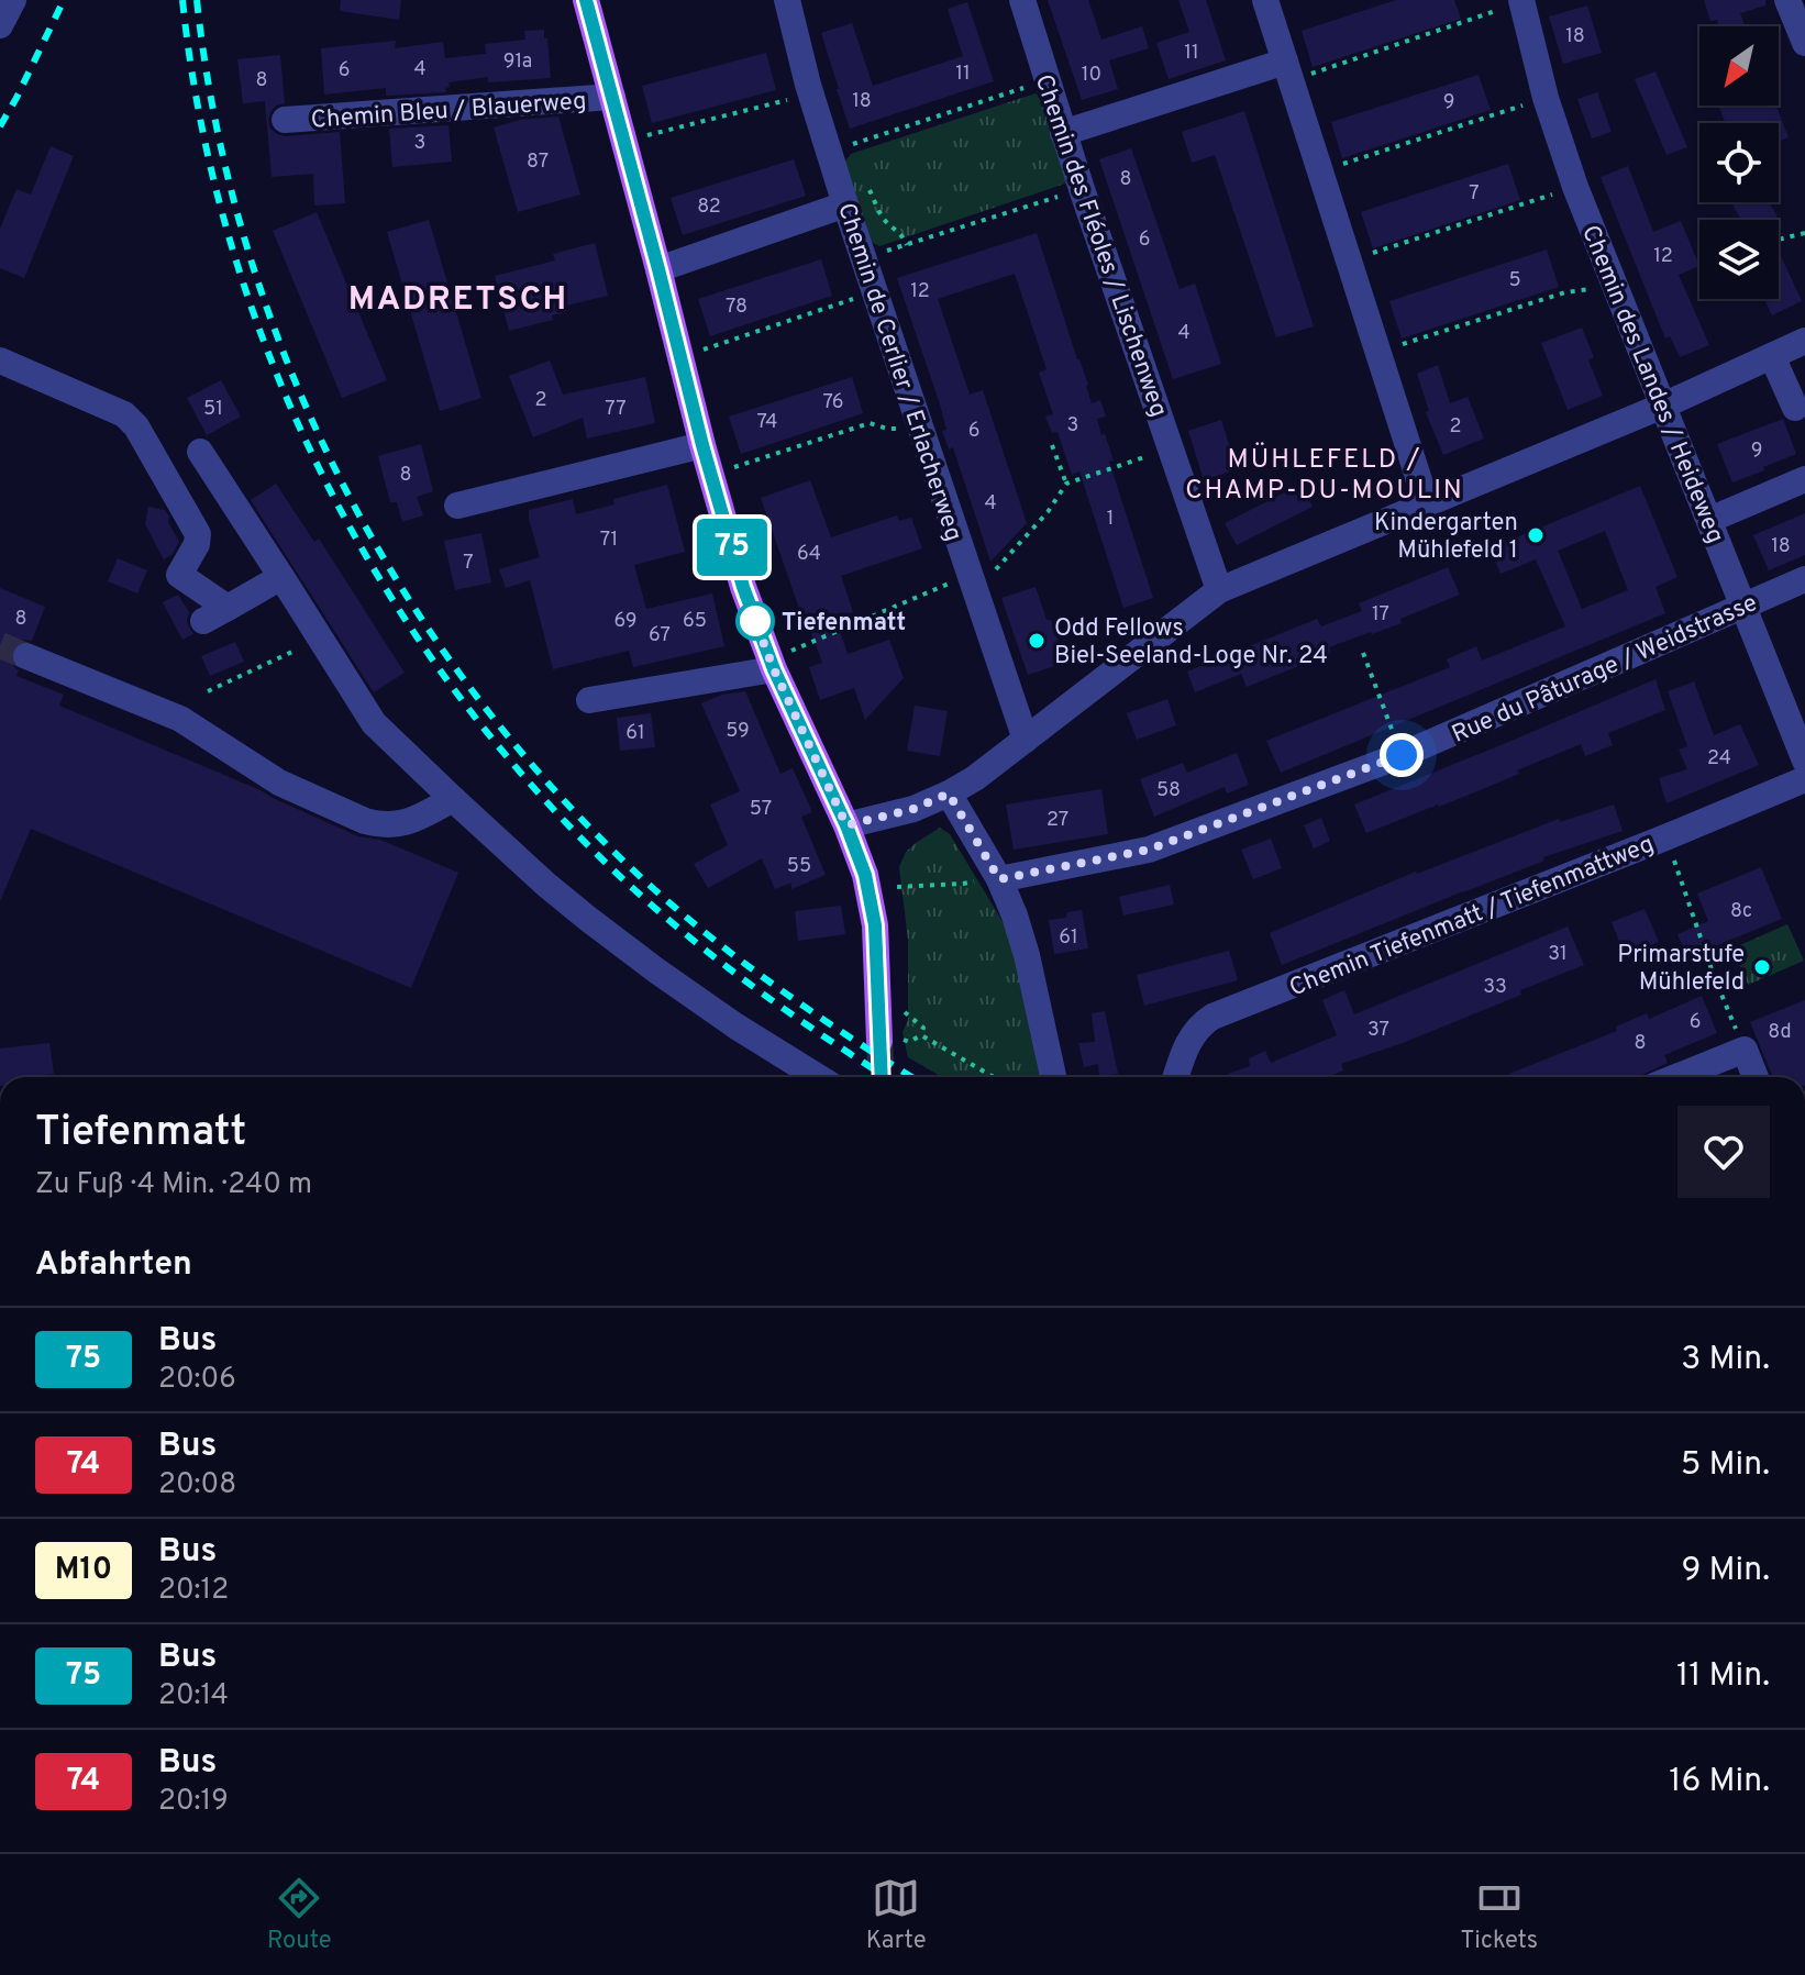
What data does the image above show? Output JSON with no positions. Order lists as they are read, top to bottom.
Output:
{
  "streets": {
    "street": [
      "Chemin Bleu / Blauerweg",
      "Chemin des Fléoles / Lischenweg",
      "Chemin de Cerlier / Erlacherweg",
      "Chemin des Landes / Heideweg",
      "Rue du Pâturage / Weidstrasse",
      "Chemin Tiefenmatt / Tiefenmattweg"
    ]
  },
  "crossings": [
    ["Chemin des Landes / Heideweg", "Rue du Pâturage / Weidstrasse"]
  ],
  "districts": ["MADRETSCH", "MÜHLEFELD / CHAMP-DU-MOULIN"],
  "places": [
    "Kindergarten Mühlefeld 1",
    "Tiefenmatt",
    "Odd Fellows Biel-Seeland-Loge Nr. 24",
    "Primarstufe Mühlefeld"
  ],
  "lines": ["bus line 75"],
  "house_numbers": [
    "18",
    "11",
    "91a",
    "4",
    "6",
    "11",
    "10",
    "8",
    "18",
    "9",
    "3",
    "87",
    "8",
    "7",
    "82",
    "6",
    "12",
    "5",
    "12",
    "78",
    "4",
    "2",
    "76",
    "51",
    "77",
    "74",
    "3",
    "2",
    "6",
    "9",
    "8",
    "4",
    "1",
    "71",
    "18",
    "64",
    "7",
    "17",
    "8",
    "69",
    "65",
    "67",
    "59",
    "61",
    "24",
    "58",
    "57",
    "27",
    "55",
    "8c",
    "61",
    "31",
    "33",
    "6",
    "37",
    "8d",
    "8"
  ],
  "north": "bottom left",
  "page": {
    "on_map": "75",
    "heading": [
      ["Tiefenmatt", "Zu Fuß · 4 Min. · 240 m"],
      "Abfahrten"
    ],
    "list": [
      {
        "mark": "75",
        "name": "Bus",
        "note": "20:06",
        "value": "3 Min."
      },
      {
        "mark": "74",
        "name": "Bus",
        "note": "20:08",
        "value": "5 Min."
      },
      {
        "mark": "M10",
        "name": "Bus",
        "note": "20:12",
        "value": "9 Min."
      },
      {
        "mark": "75",
        "name": "Bus",
        "note": "20:14",
        "value": "11 Min."
      },
      {
        "mark": "74",
        "name": "Bus",
        "note": "20:19",
        "value": "16 Min."
      }
    ],
    "tabs": ["Route", "Karte", "Tickets"]
  }
}
